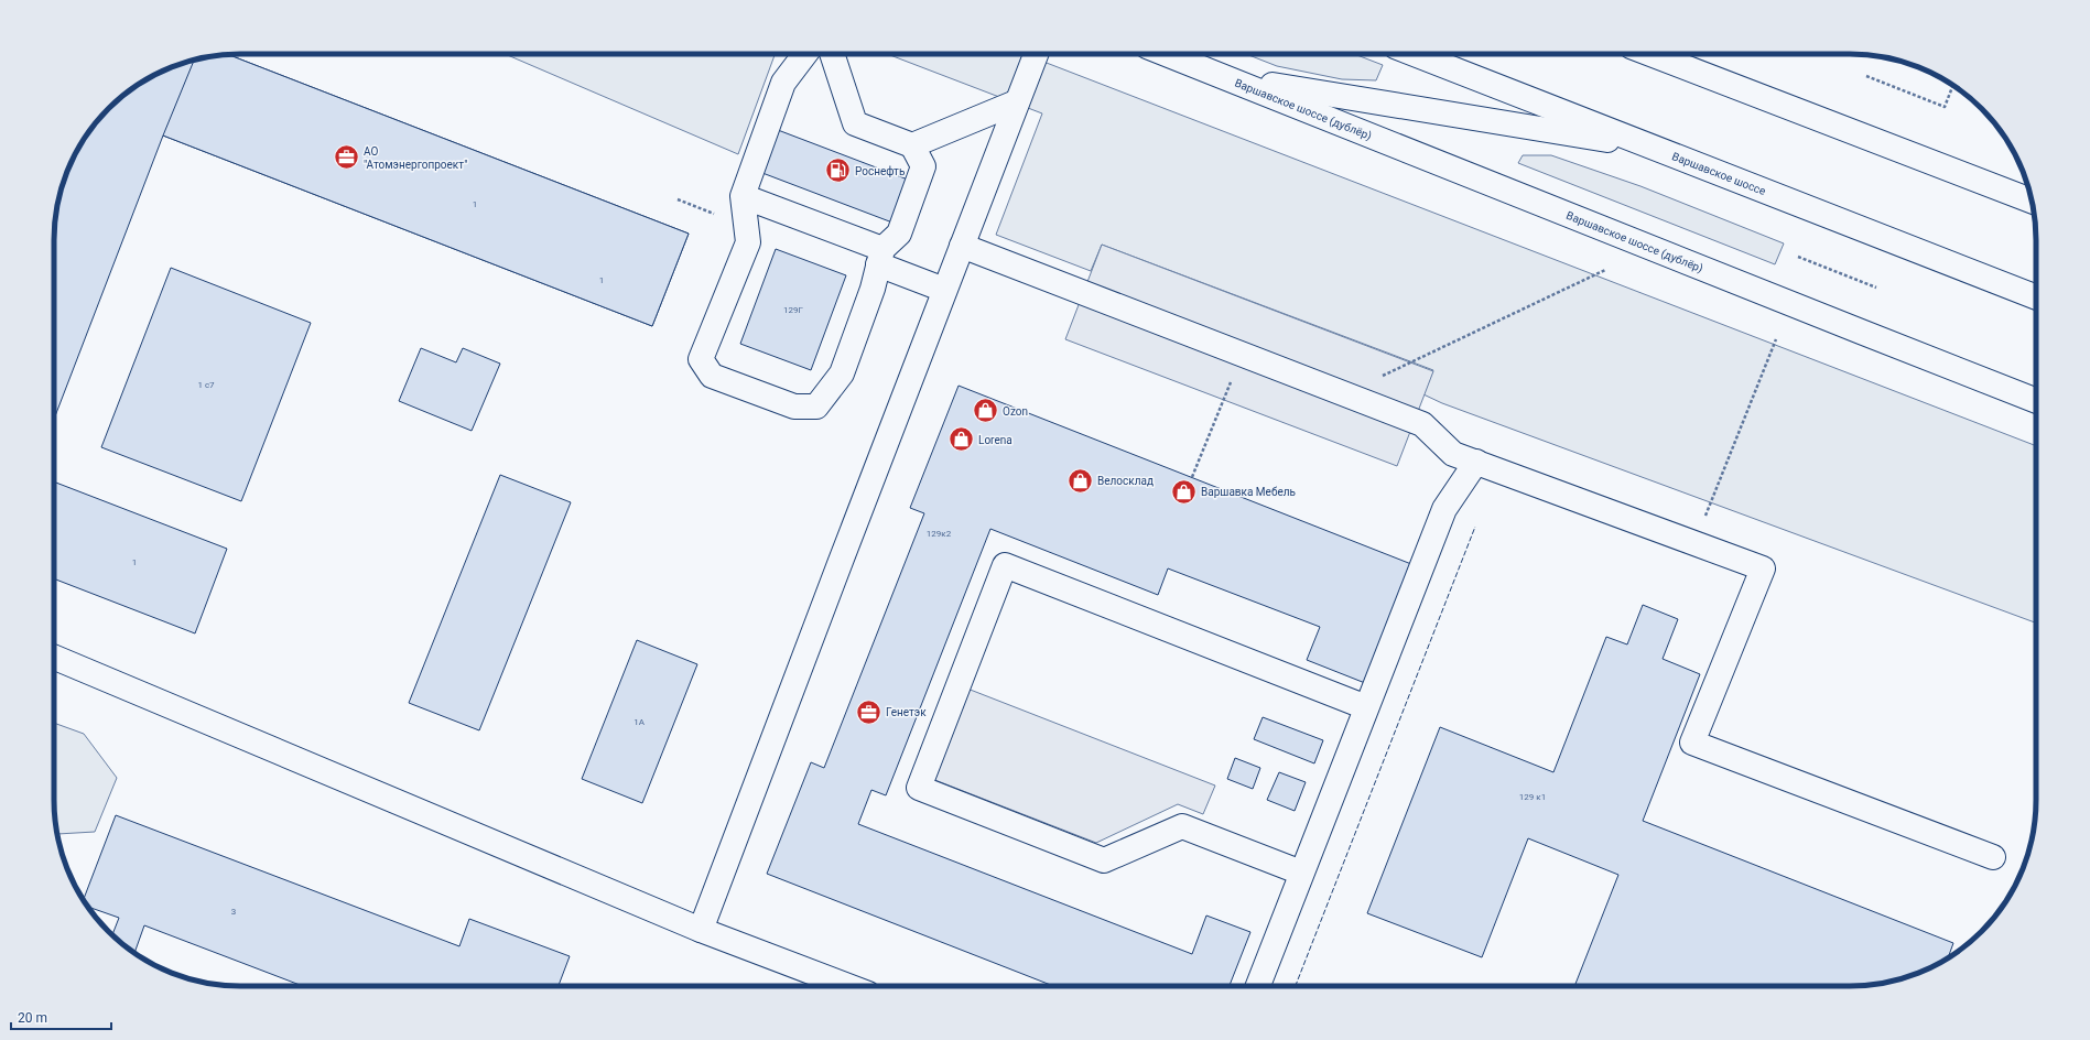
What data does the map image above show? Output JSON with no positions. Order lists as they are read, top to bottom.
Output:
{
  "streets": {
    "main road": ["Варшавское шоссе (дублёр)", "Варшавское шоссе"]
  },
  "places": {
    "office": ["АО \"Атомэнергопроект\"", "Генетэк"],
    "fuel station": ["Роснефть"],
    "shop": [
      "Ozon",
      "Lorena",
      "Велосклад",
      "Варшавка Мебель"
    ]
  },
  "house_numbers": [
    "1",
    "1",
    "129Г",
    "1 с7",
    "129к2",
    "1",
    "1A",
    "129 к1",
    "3"
  ],
  "scale_bar": "20 m"
}
